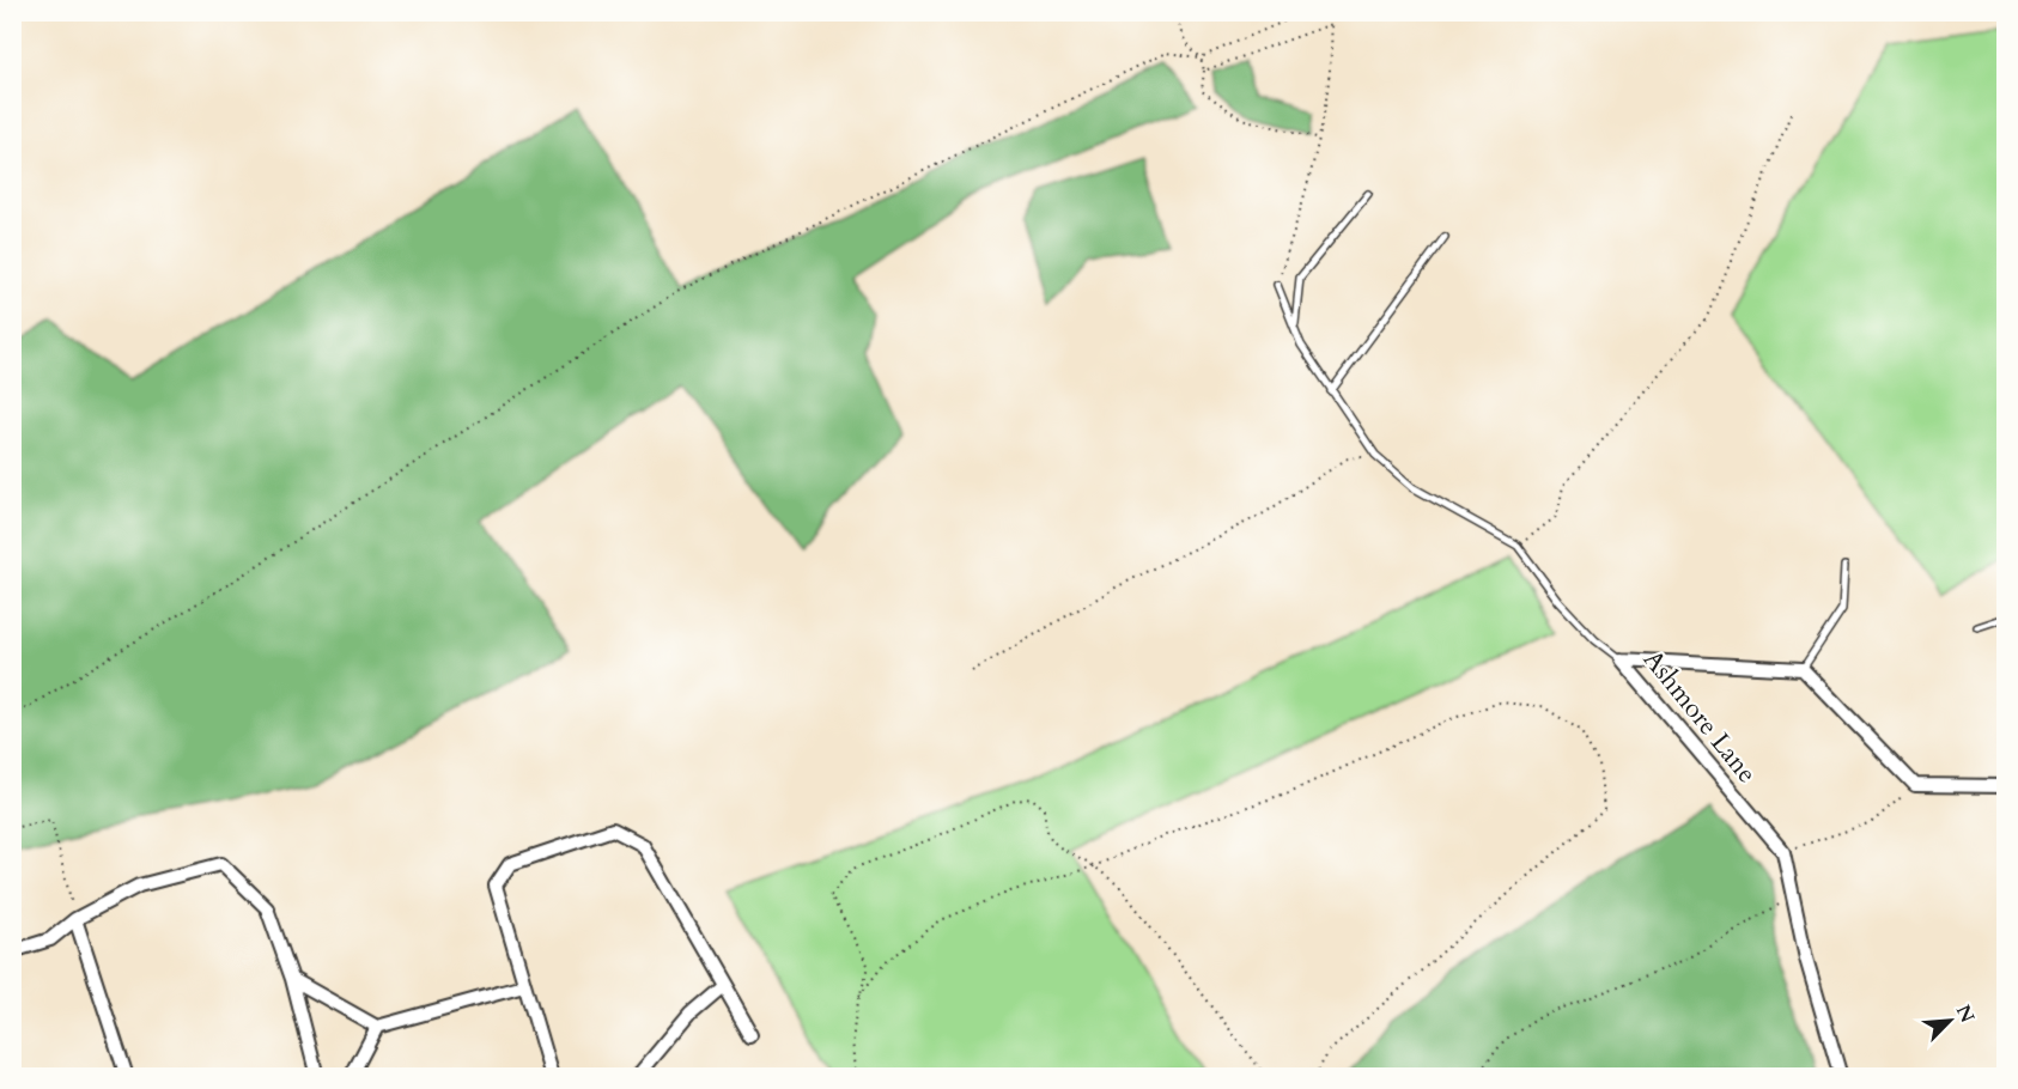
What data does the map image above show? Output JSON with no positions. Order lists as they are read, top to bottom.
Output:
{
  "streets": {
    "street": ["Ashmore Lane"]
  },
  "north": "top right"
}
